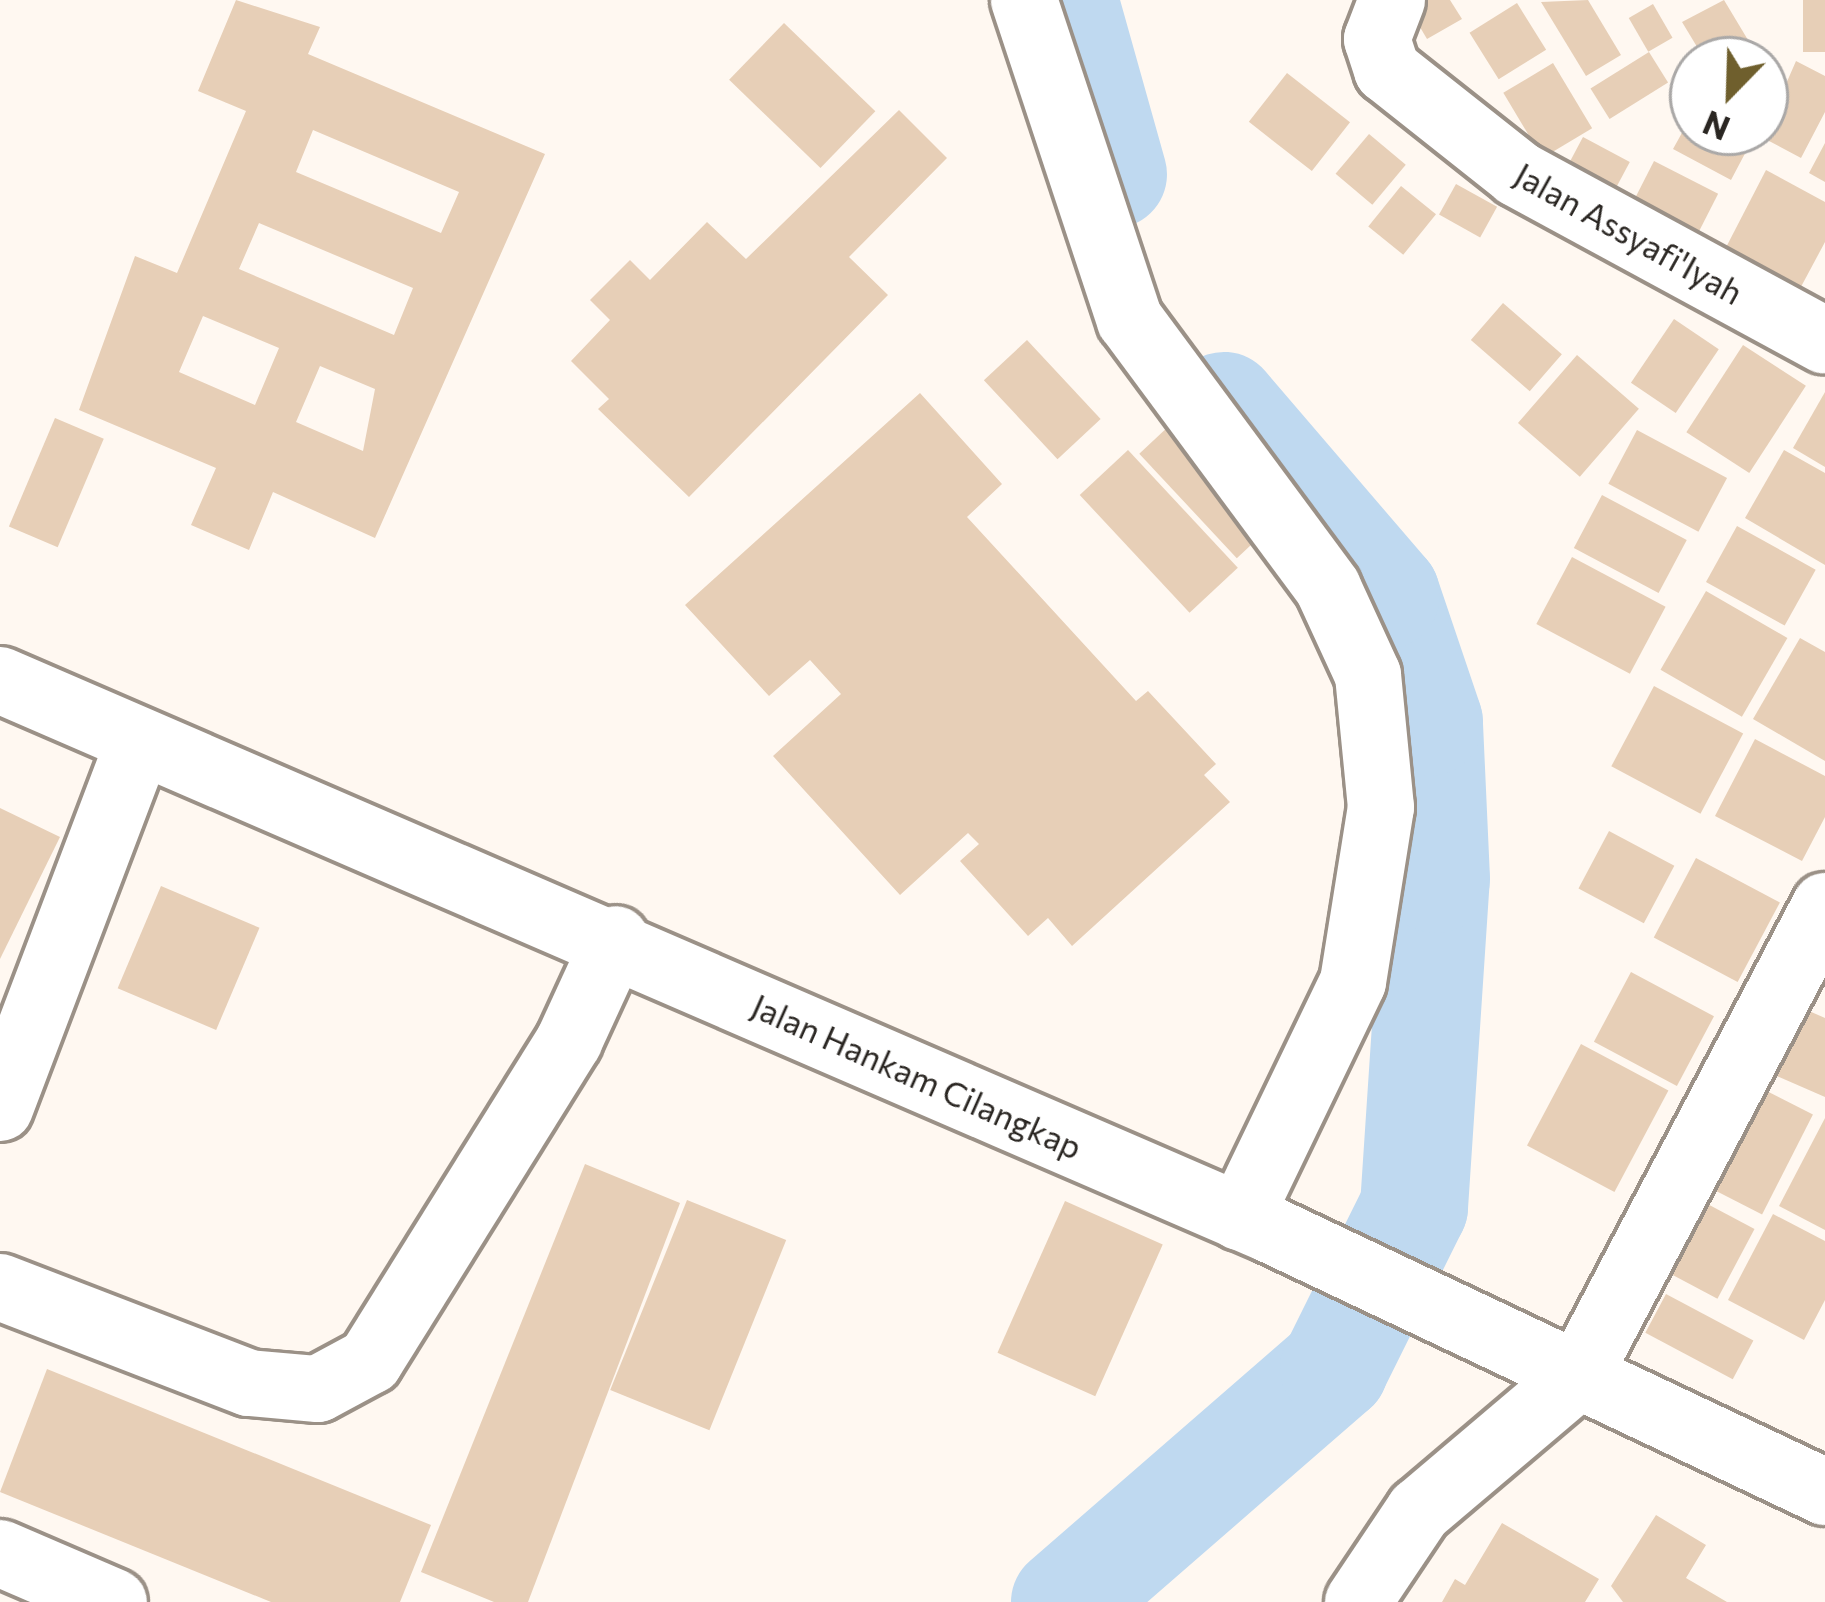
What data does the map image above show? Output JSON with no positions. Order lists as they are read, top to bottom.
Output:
{
  "streets": {
    "street": ["Jalan Assyafi'Iyah", "Jalan Hankam Cilangkap"]
  },
  "north": "bottom left"
}
